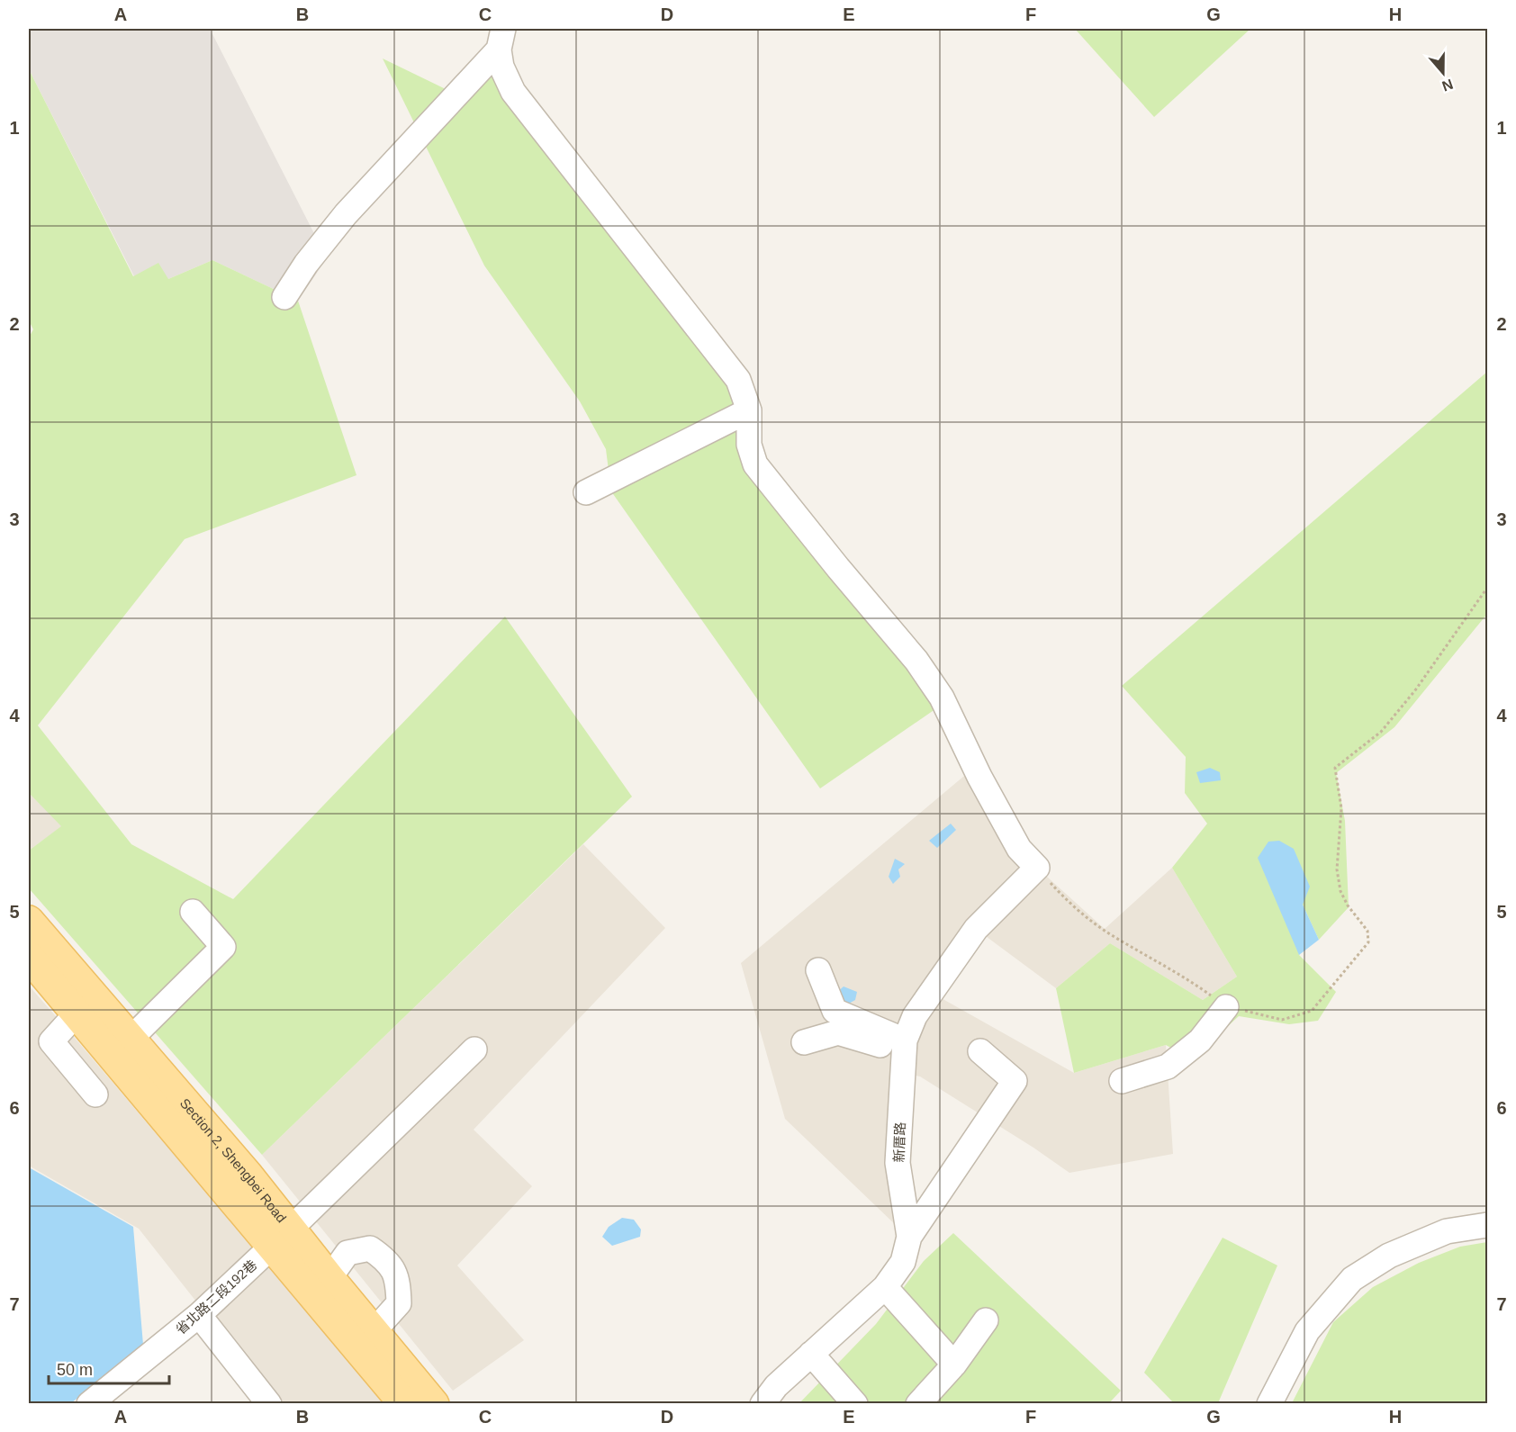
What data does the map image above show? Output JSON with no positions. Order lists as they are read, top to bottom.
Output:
{
  "streets": {
    "main road": ["Section 2, Shengbei Road"],
    "street": ["新厝路", "省北路二段192巷"]
  },
  "crossings": [
    ["Section 2, Shengbei Road", "省北路二段192巷"]
  ],
  "scale_bar": "50 m",
  "north": "bottom",
  "grid": {
    "columns": [
      "A",
      "B",
      "C",
      "D",
      "E",
      "F",
      "G",
      "H"
    ],
    "rows": [
      "1",
      "2",
      "3",
      "4",
      "5",
      "6",
      "7"
    ]
  }
}
